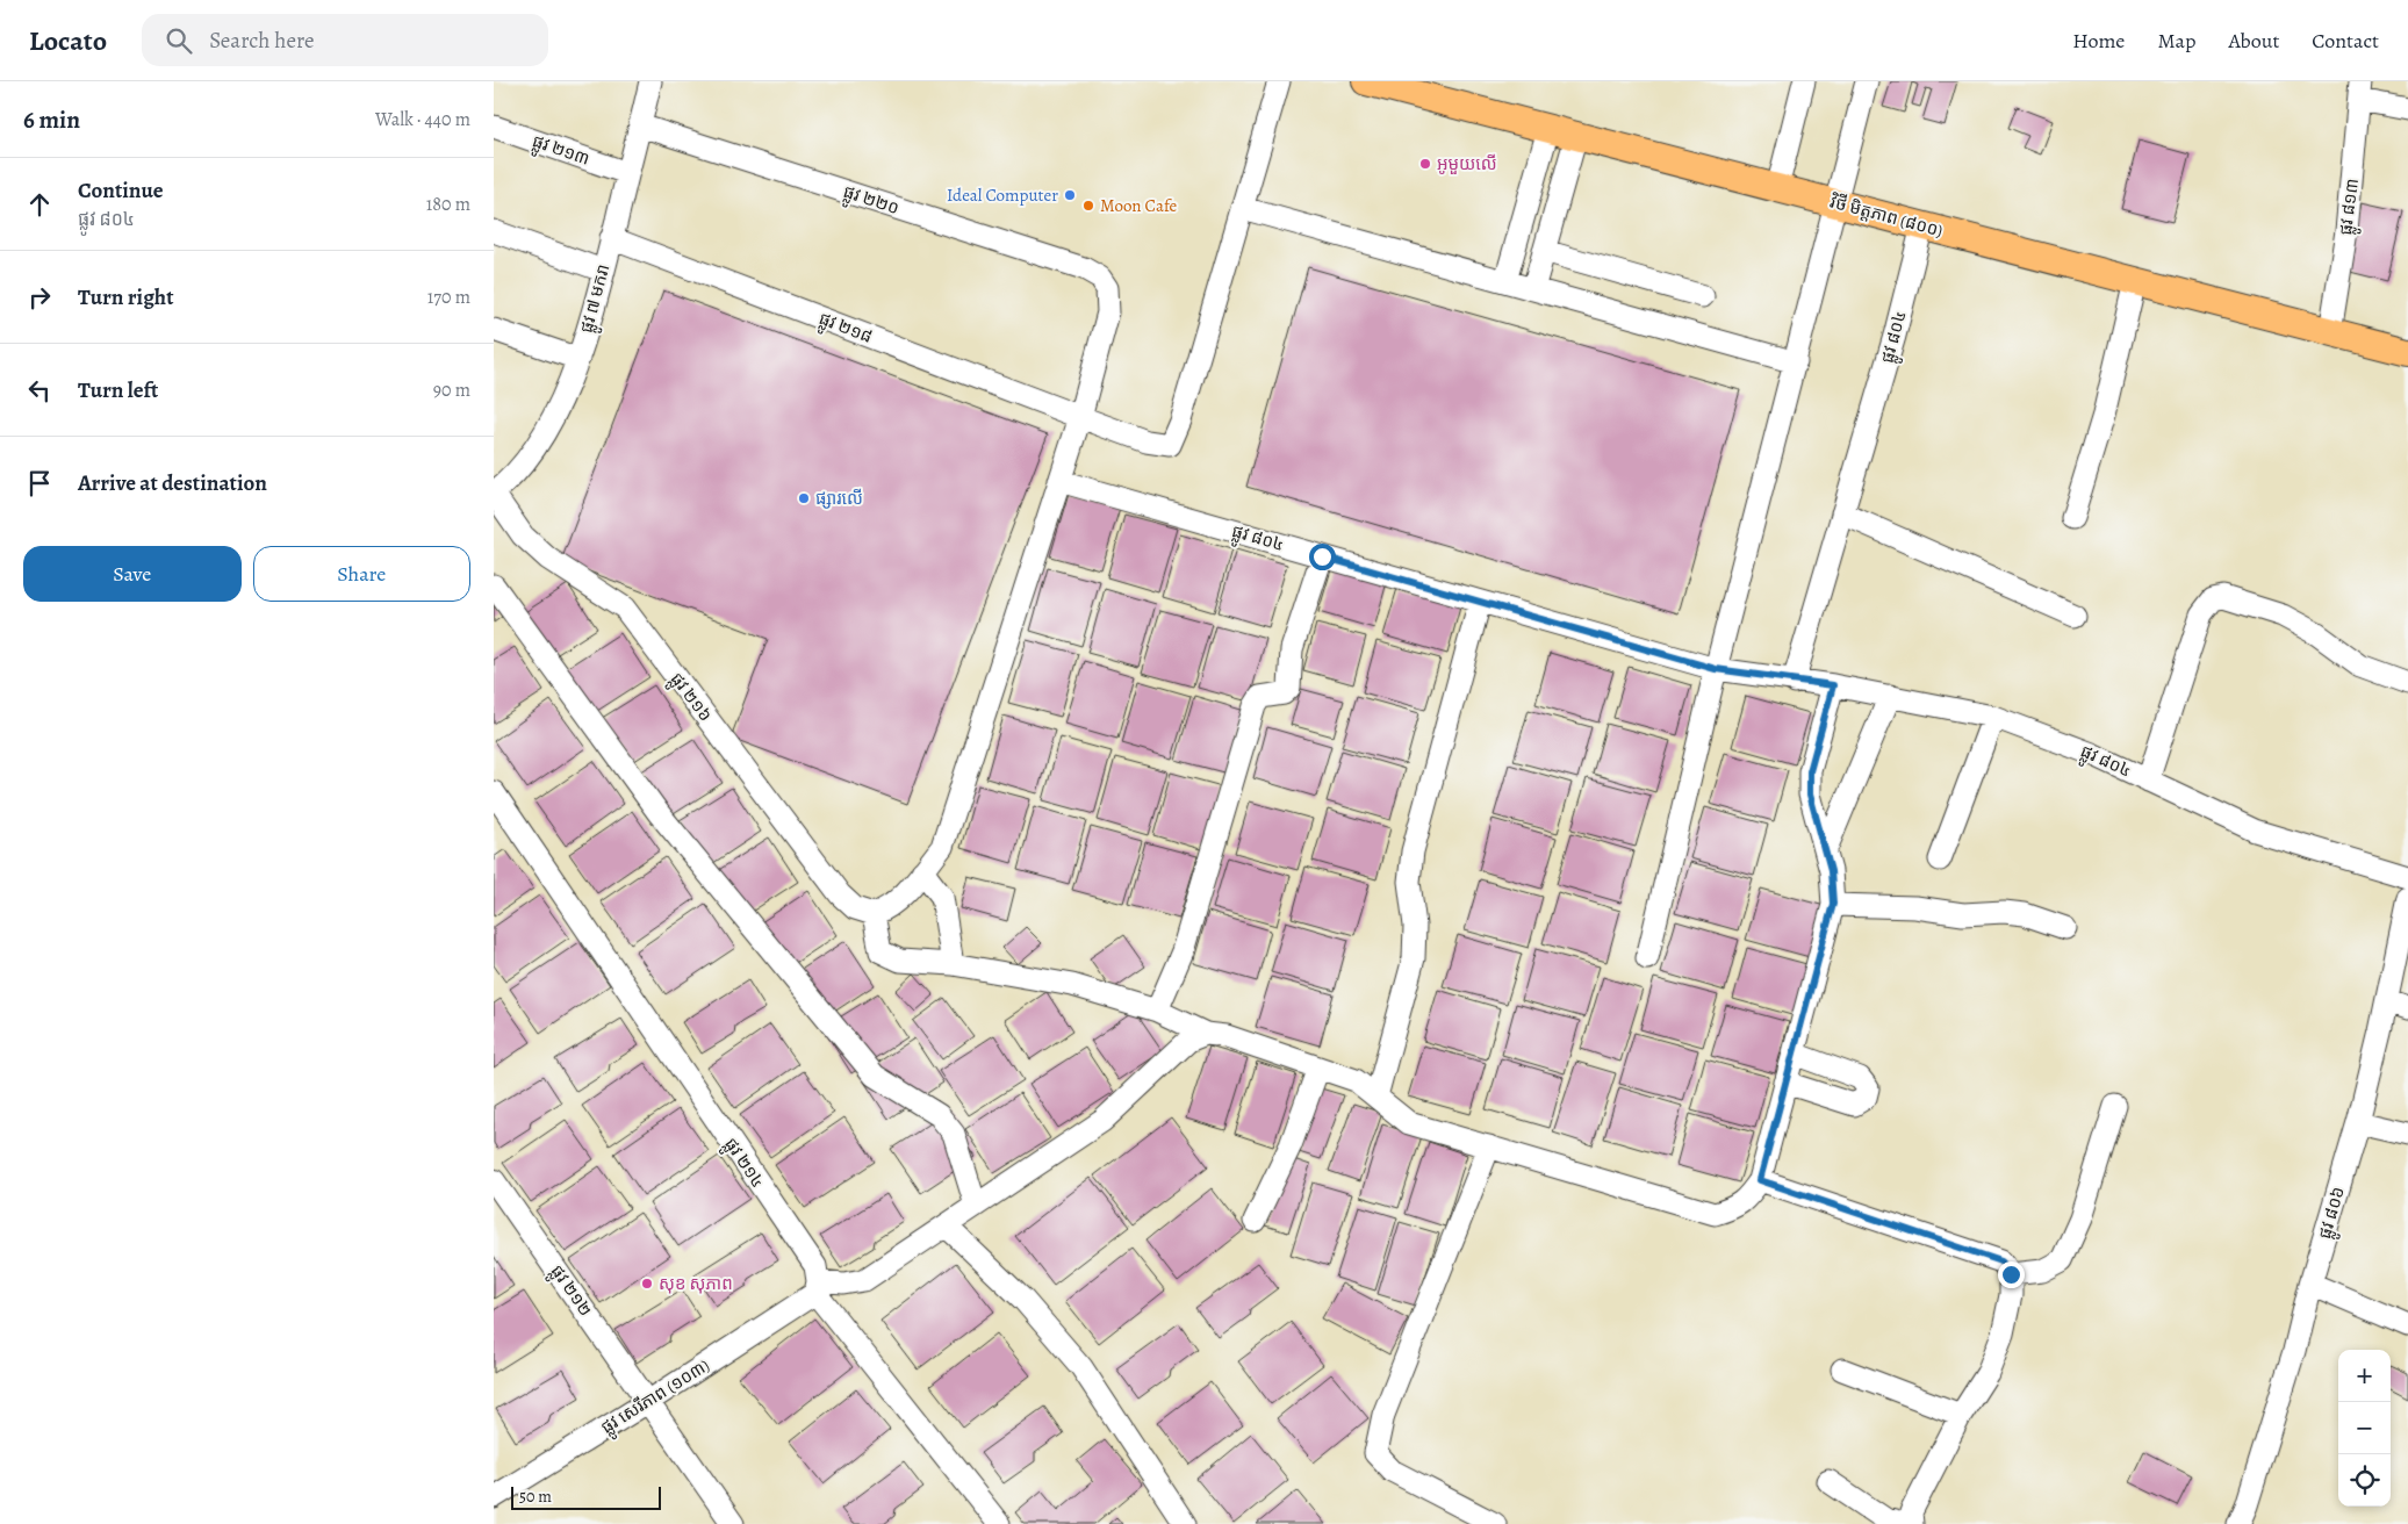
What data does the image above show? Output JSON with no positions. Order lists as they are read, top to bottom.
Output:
{
  "streets": {
    "main road": ["វិថី មិត្តភាព (៨០០)"],
    "street": [
      "ផ្លូវ ២១៣",
      "ផ្លូវ ២២០",
      "ផ្លូវ ៨១៣",
      "ផ្លូវ ៧ មករា",
      "ផ្លូវ ២១៨",
      "ផ្លូវ ៨០៤",
      "ផ្លូវ ២១៦",
      "ផ្លូវ ២១៤",
      "ផ្លូវ ៨០៦",
      "ផ្លូវ ២១២",
      "ផ្លូវ សេរីភាព (១០៣)"
    ]
  },
  "crossings": [
    ["ផ្លូវ ២១៣", "ផ្លូវ ៧ មករា"],
    ["ផ្លូវ ២២០", "ផ្លូវ ៧ មករា"],
    ["ផ្លូវ ២២០", "ផ្លូវ ២១៨"],
    ["ផ្លូវ ៨១៣", "វិថី មិត្តភាព (៨០០)"],
    ["វិថី មិត្តភាព (៨០០)", "ផ្លូវ ៨០៤"],
    ["ផ្លូវ ៧ មករា", "ផ្លូវ ២១៨"],
    ["ផ្លូវ ៧ មករា", "ផ្លូវ ២១៦"],
    ["ផ្លូវ ២១៤", "ផ្លូវ សេរីភាព (១០៣)"],
    ["ផ្លូវ ២១២", "ផ្លូវ សេរីភាព (១០៣)"]
  ],
  "places": [
    "អូមួយលេី",
    "Ideal Computer",
    "Moon Cafe",
    "ផ្សារលើ",
    "សុខ សុភាព"
  ],
  "scale_bar": "50 m",
  "page": {
    "header": "Locato",
    "search": "Search here",
    "nav": [
      "Home",
      "Map",
      "About",
      "Contact"
    ],
    "heading": ["6 min", "Walk · 440 m"],
    "list": [
      ["Continue", "ផ្លូវ ៨០៤", "180 m"],
      ["Turn right", "170 m"],
      ["Turn left", "90 m"],
      "Arrive at destination"
    ],
    "buttons": ["Save", "Share"],
    "map_buttons": ["+", "−"],
    "scale": "50 m"
  }
}
